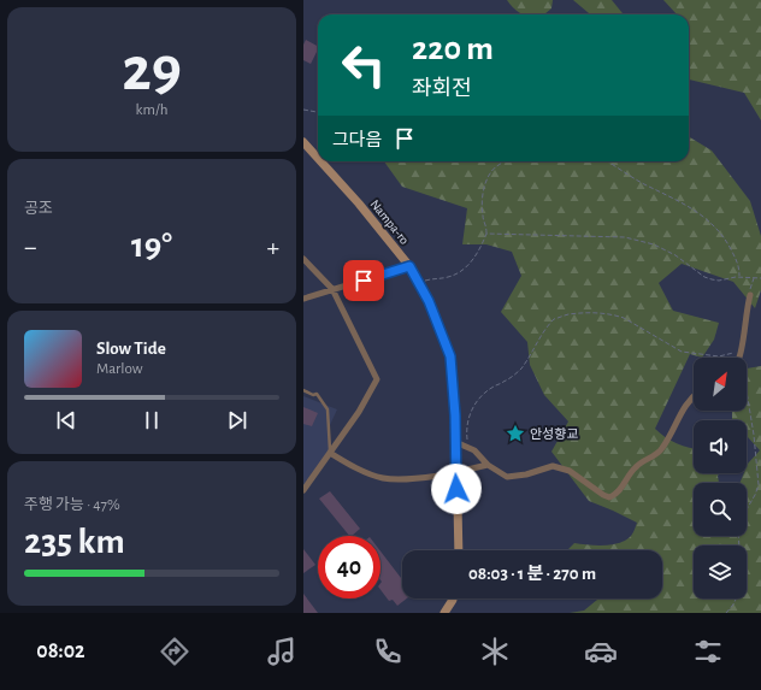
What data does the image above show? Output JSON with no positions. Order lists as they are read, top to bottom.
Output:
{
  "streets": {
    "street": ["Nampa-ro"]
  },
  "places": {
    "place": ["안성향교"]
  },
  "north": "top right",
  "page": {
    "tile": [
      ["29", "km/h"],
      "공조",
      ["주행 가능 · 47%", "235 km"]
    ],
    "turn": ["220 m", "좌회전"],
    "then": "그다음",
    "heat": ["−", "19°", "+"],
    "song": ["Slow Tide", "Marlow"],
    "limit": "40",
    "trip": "08:03 · 1 분 · 270 m",
    "tabs": "08:02"
  }
}
